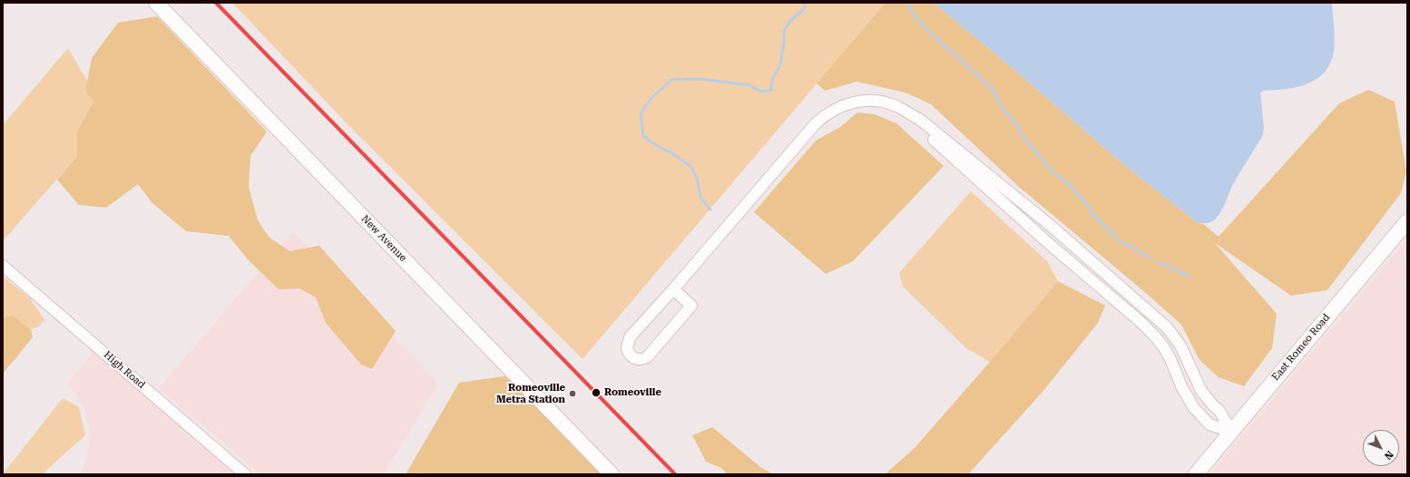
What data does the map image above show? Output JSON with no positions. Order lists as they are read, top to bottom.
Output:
{
  "streets": {
    "main road": ["New Avenue", "East Romeo Road"],
    "street": ["High Road"]
  },
  "places": ["Romeoville", "Romeoville Metra Station"],
  "north": "bottom right"
}
